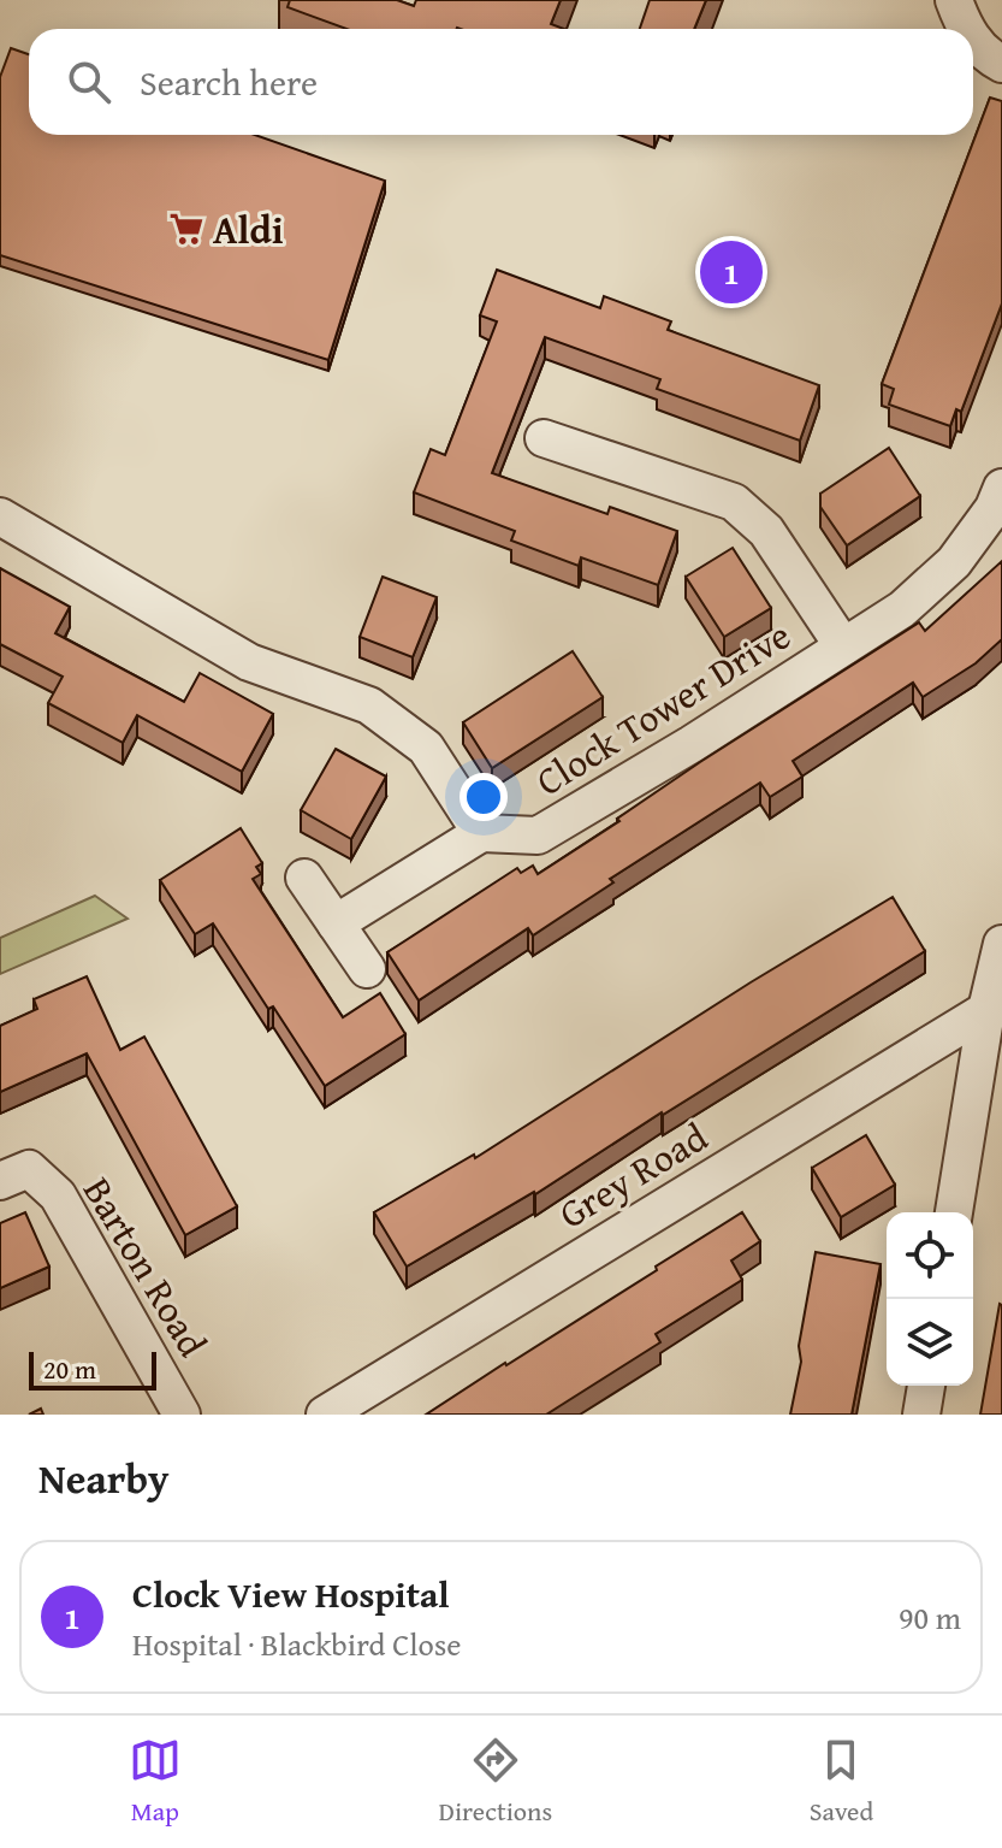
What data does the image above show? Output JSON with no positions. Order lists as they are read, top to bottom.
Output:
{
  "streets": {
    "street": ["Clock Tower Drive", "Grey Road", "Barton Road"]
  },
  "places": {
    "supermarket": ["Aldi"]
  },
  "scale_bar": "20 m",
  "page": {
    "search": "Search here",
    "pins": "1",
    "scale": "20 m",
    "heading": "Nearby",
    "list": [
      {
        "mark": "1",
        "name": "Clock View Hospital",
        "note": "Hospital · Blackbird Close",
        "value": "90 m"
      }
    ],
    "nav": ["Map", "Directions", "Saved"]
  }
}
